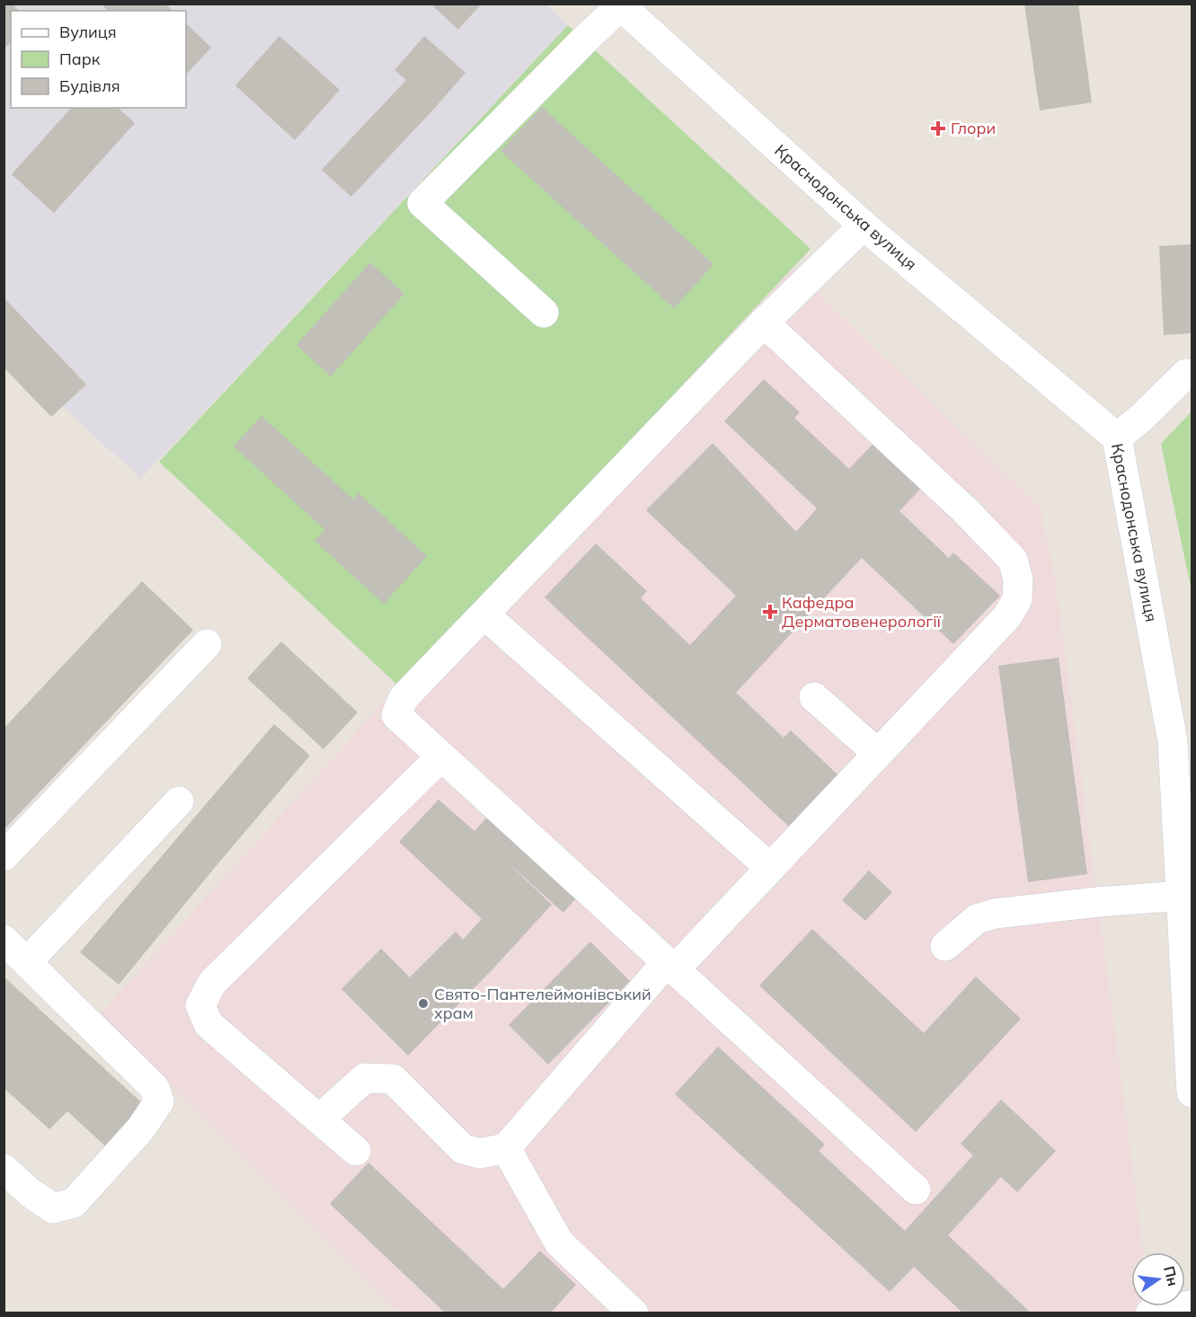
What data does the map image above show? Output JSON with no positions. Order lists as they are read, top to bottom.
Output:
{
  "streets": {
    "street": ["Краснодонська вулиця"]
  },
  "places": {
    "health": ["Глори", "Кафедра Дерматовенерології"],
    "other": ["Свято-Пантелеймонівський храм"]
  },
  "legend": ["Вулиця", "Парк", "Будівля"],
  "north": "right"
}
